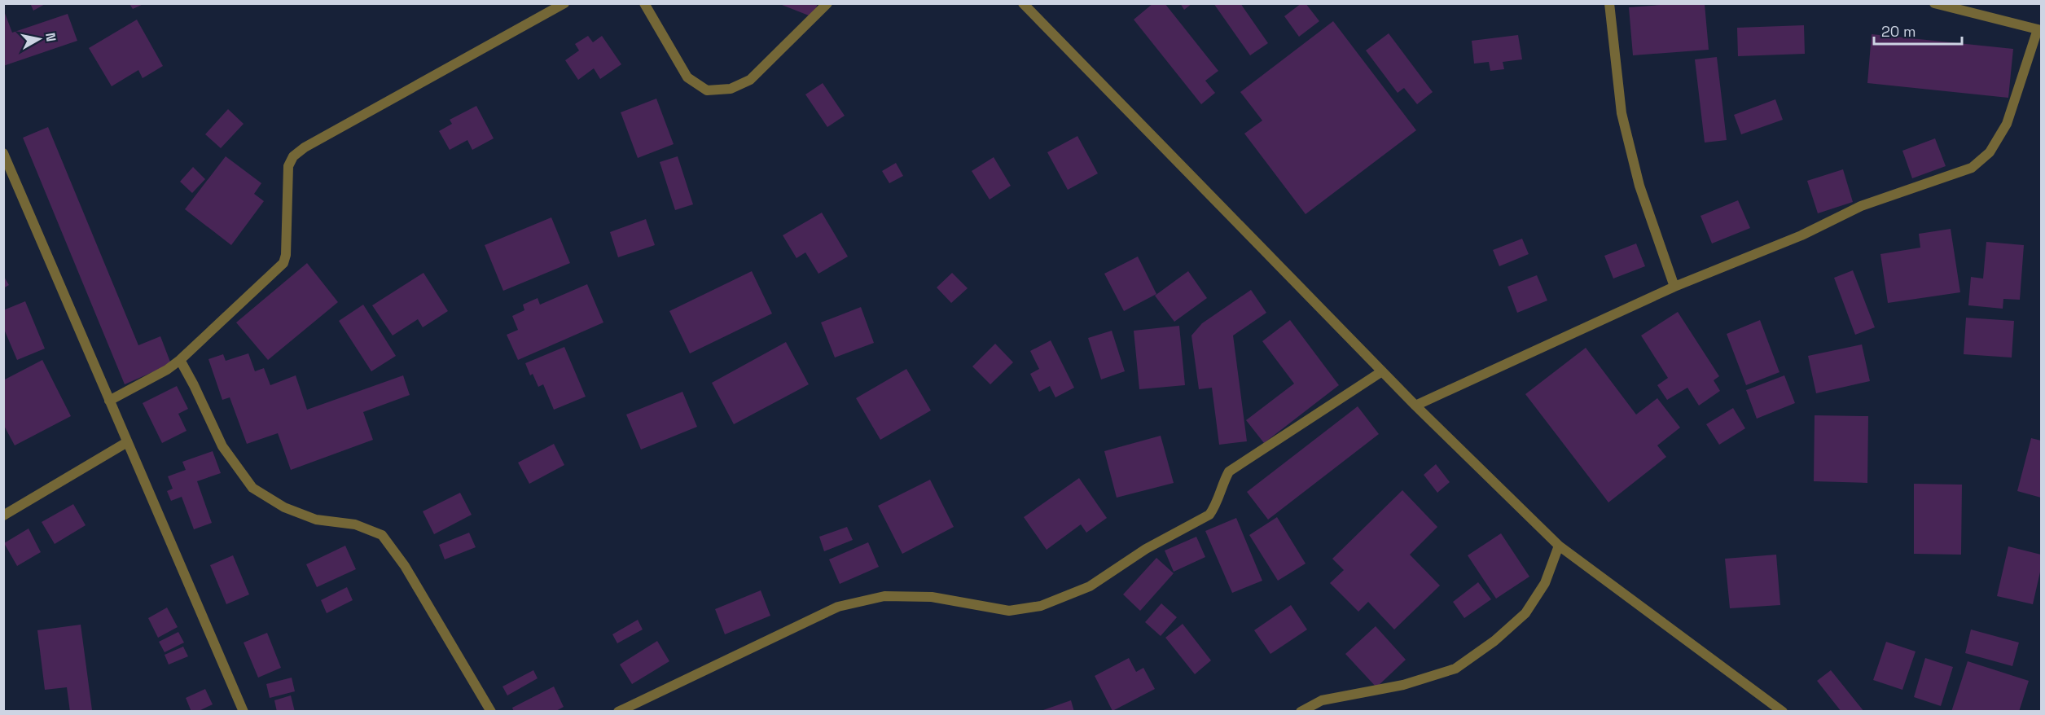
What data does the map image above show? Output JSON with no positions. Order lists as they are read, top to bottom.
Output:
{
  "scale_bar": "20 m",
  "north": "right"
}
